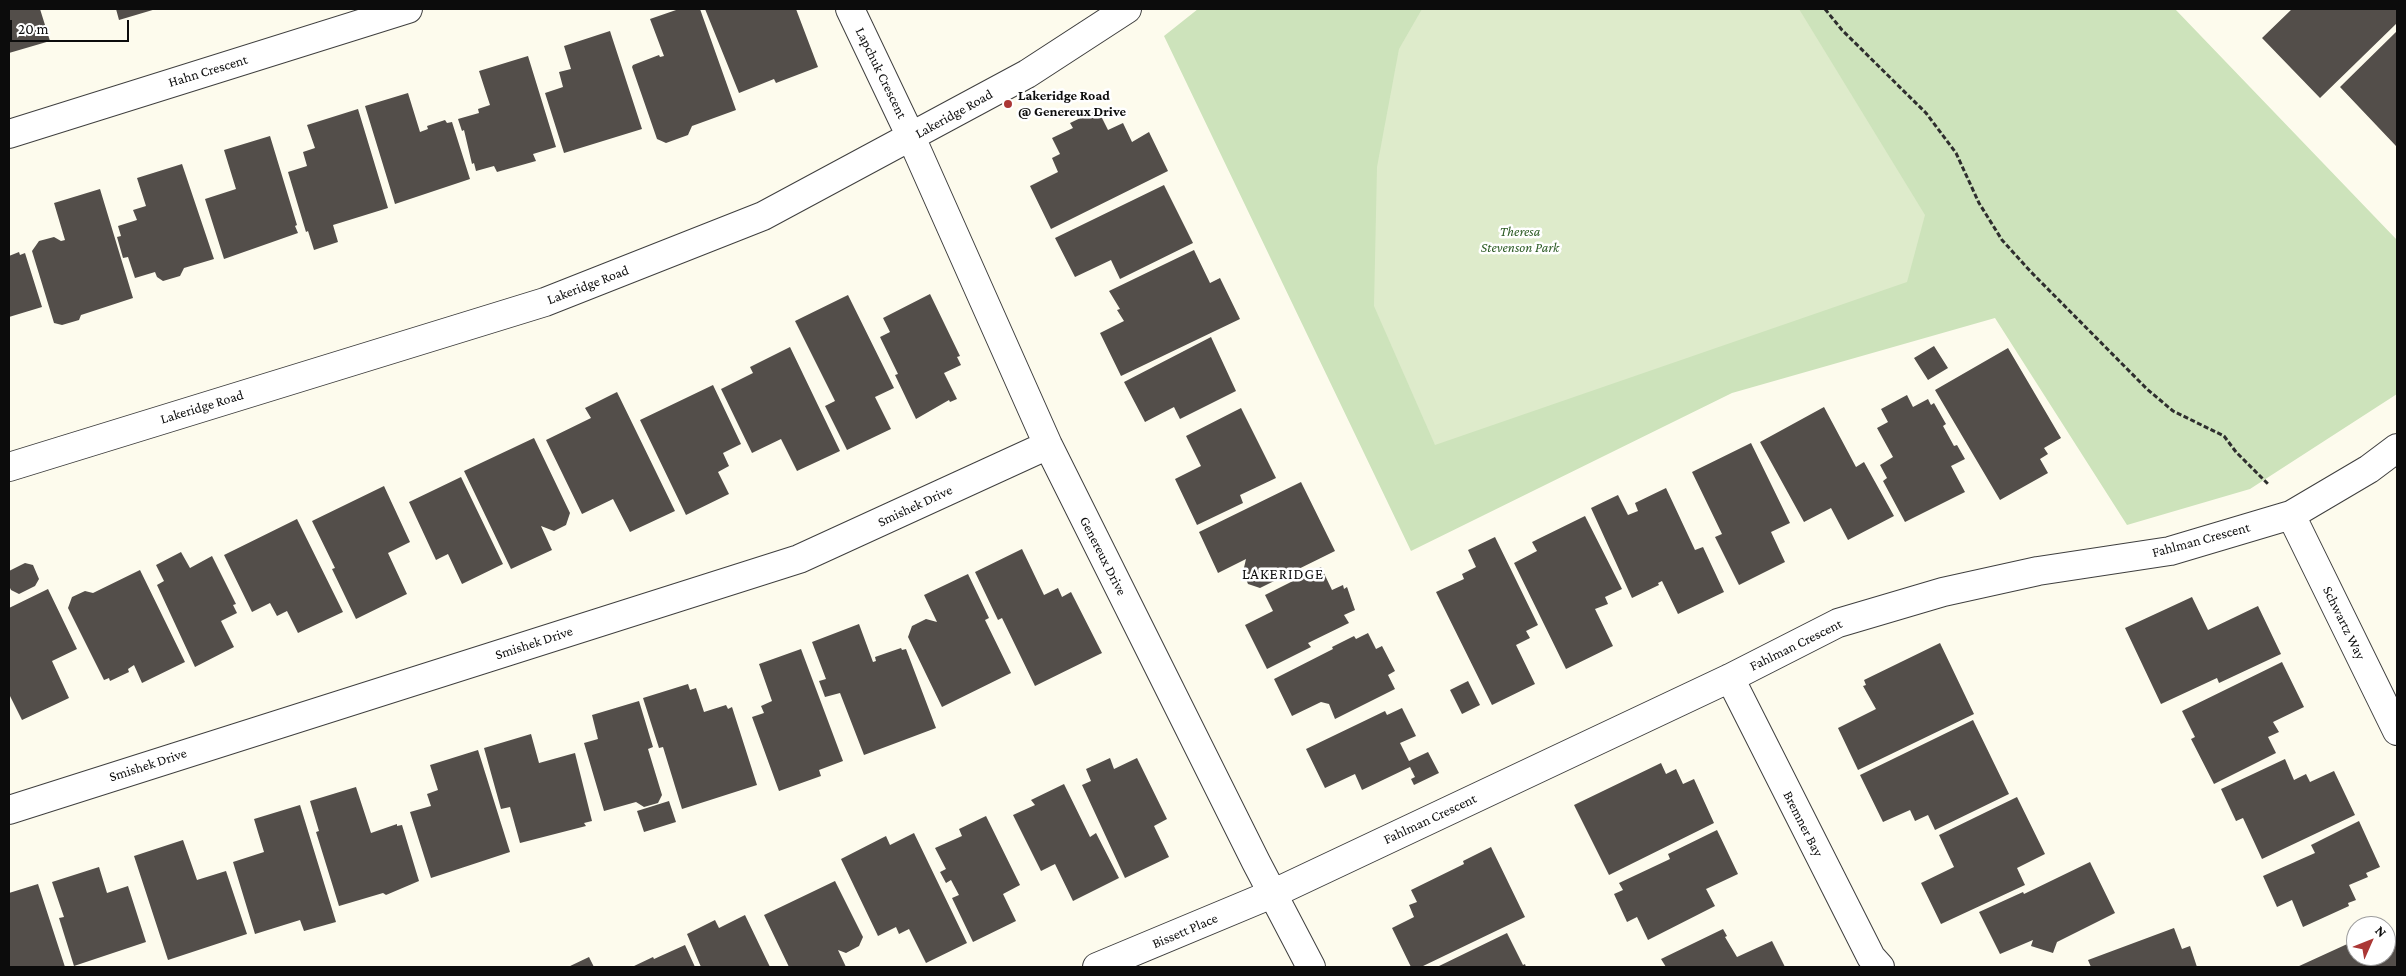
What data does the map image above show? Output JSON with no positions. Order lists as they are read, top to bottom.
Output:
{
  "streets": {
    "street": [
      "Hahn Crescent",
      "Lapchuk Crescent",
      "Lakeridge Road",
      "Smishek Drive",
      "Fahlman Crescent",
      "Genereux Drive",
      "Schwartz Way",
      "Bremner Bay",
      "Bissett Place"
    ]
  },
  "crossings": [
    ["Lapchuk Crescent", "Lakeridge Road"],
    ["Lapchuk Crescent", "Genereux Drive"],
    ["Lakeridge Road", "Genereux Drive"],
    ["Smishek Drive", "Genereux Drive"],
    ["Fahlman Crescent", "Genereux Drive"],
    ["Fahlman Crescent", "Schwartz Way"],
    ["Fahlman Crescent", "Bremner Bay"],
    ["Fahlman Crescent", "Bissett Place"],
    ["Genereux Drive", "Bissett Place"]
  ],
  "districts": ["LAKERIDGE"],
  "parks": ["Theresa Stevenson Park"],
  "places": ["Lakeridge Road @ Genereux Drive"],
  "scale_bar": "20 m",
  "north": "top right"
}
